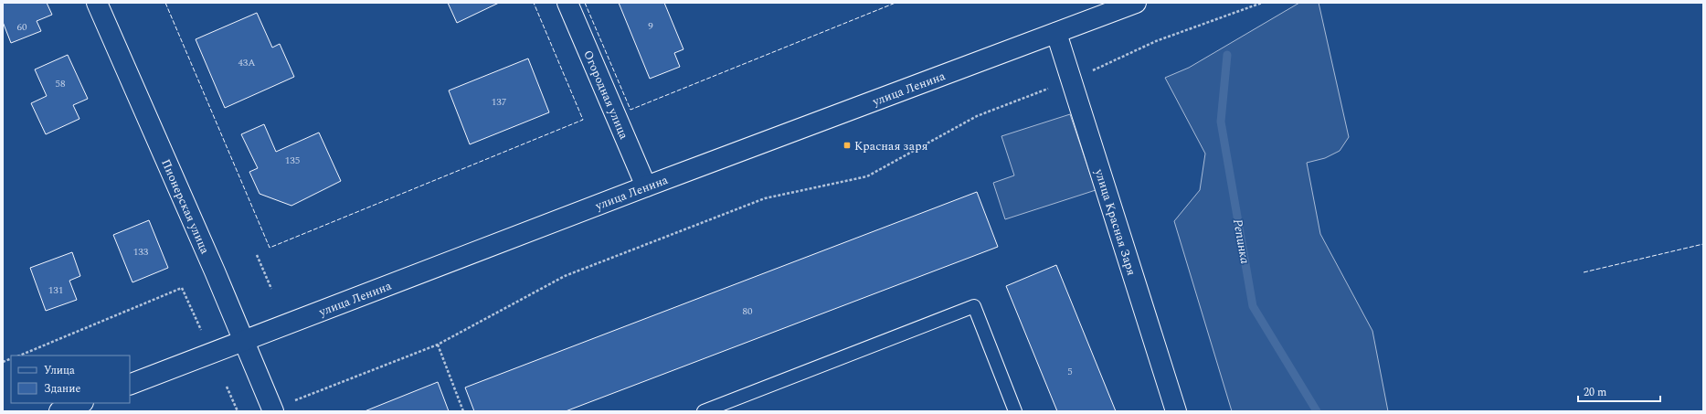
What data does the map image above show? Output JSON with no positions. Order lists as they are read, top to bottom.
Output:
{
  "streets": {
    "main road": [
      "улица Ленина",
      "Огородная улица",
      "Пионерская улица",
      "улица Красная Заря"
    ]
  },
  "crossings": [
    ["улица Ленина", "Огородная улица"],
    ["улица Ленина", "Пионерская улица"],
    ["улица Ленина", "улица Красная Заря"]
  ],
  "water": ["Репинка"],
  "places": {
    "transit": ["Красная заря"]
  },
  "house_numbers": [
    "9",
    "60",
    "43А",
    "58",
    "137",
    "135",
    "133",
    "131",
    "80",
    "5"
  ],
  "legend": ["Улица", "Здание"],
  "scale_bar": "20 m"
}
